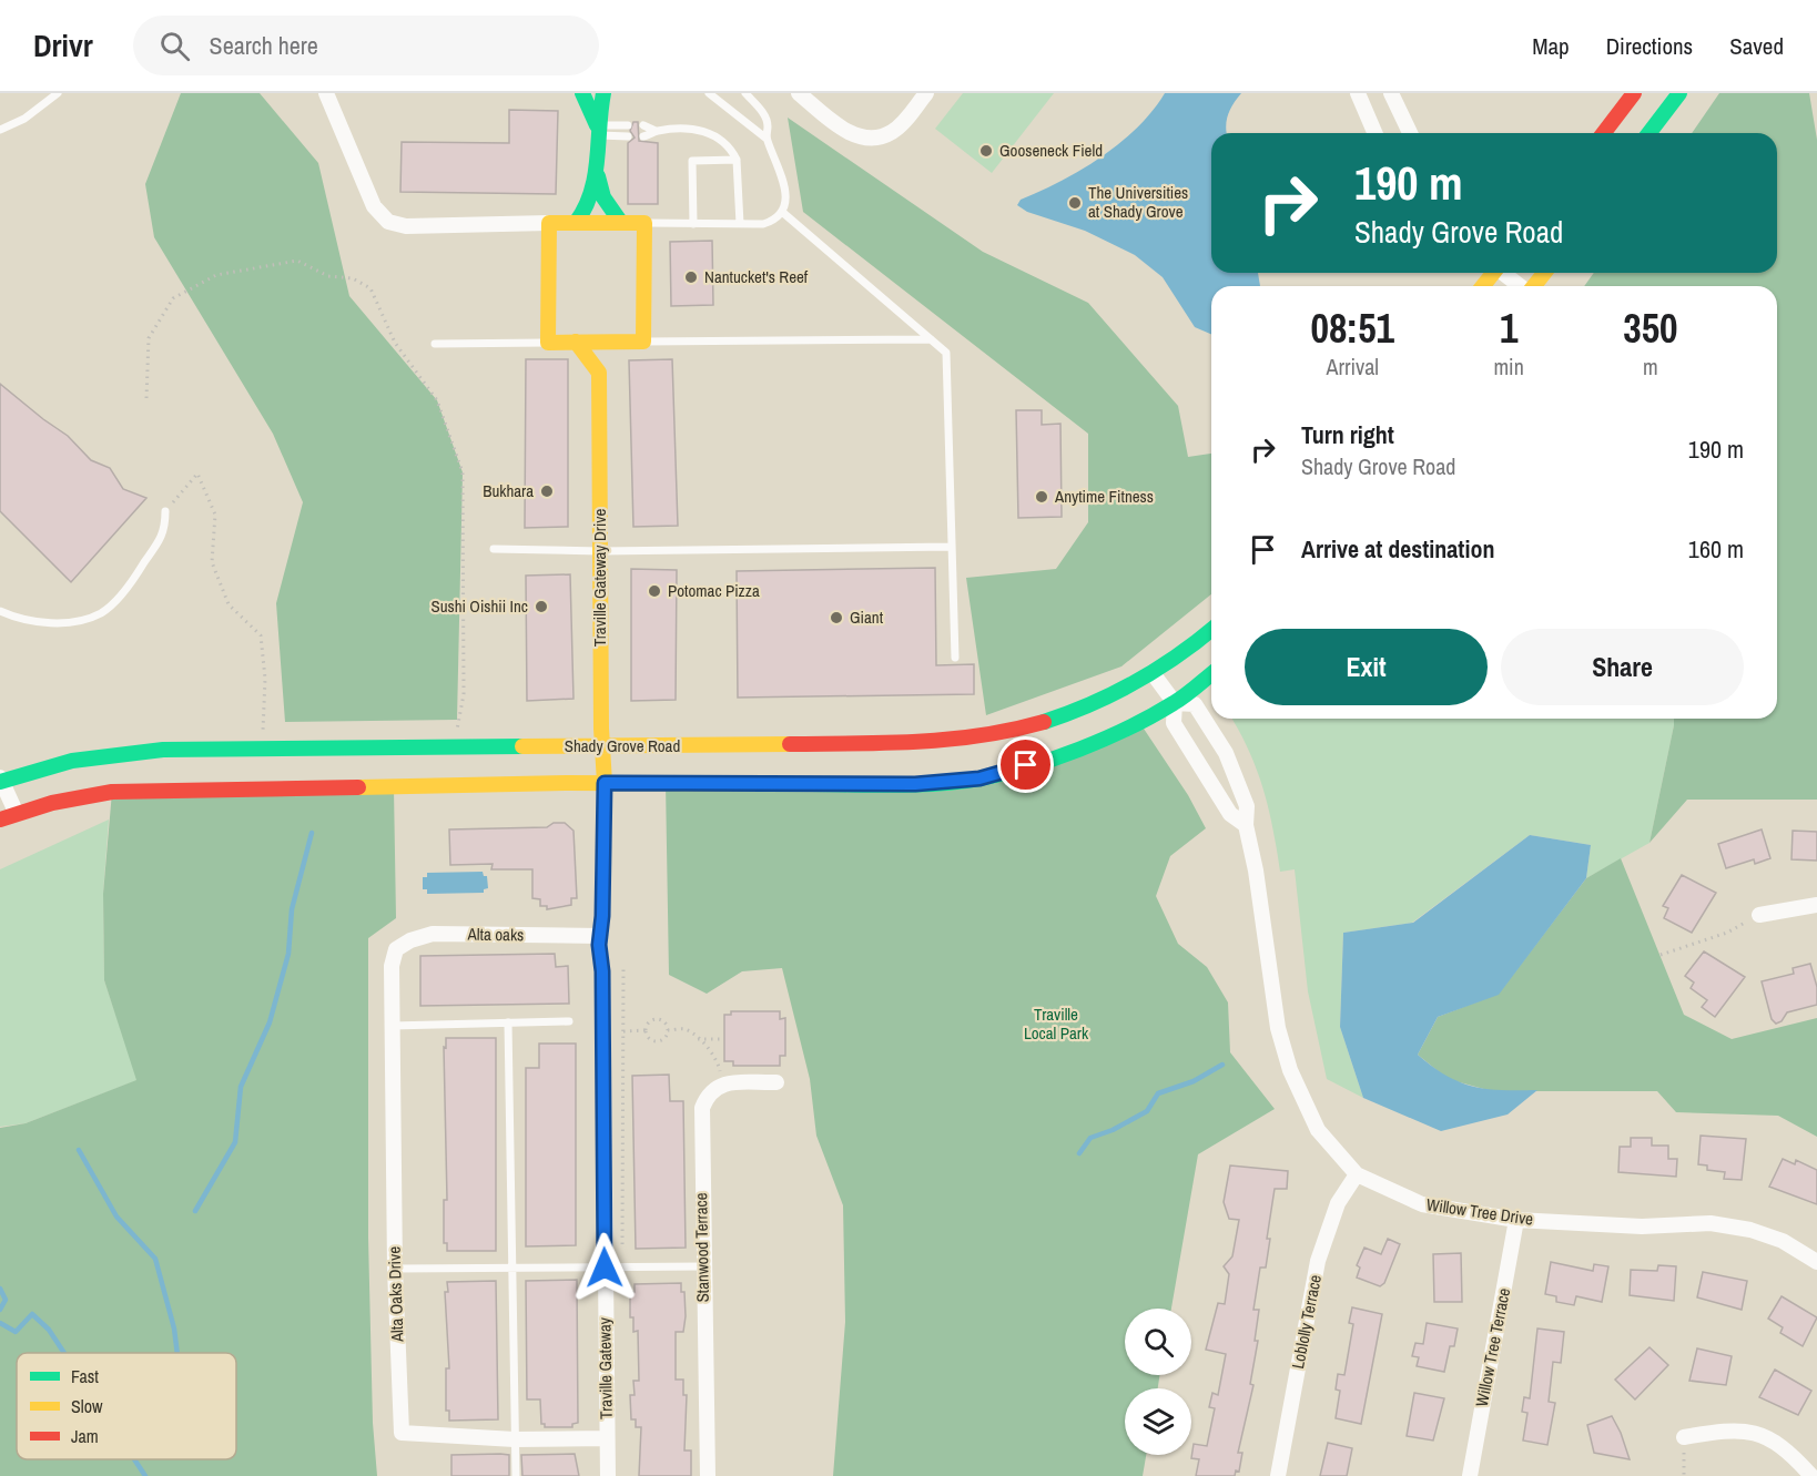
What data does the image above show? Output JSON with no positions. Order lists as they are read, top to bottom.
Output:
{
  "streets": {
    "main road": ["Traville Gateway Drive", "Shady Grove Road"],
    "street": [
      "Alta oaks",
      "Willow Tree Drive",
      "Stanwood Terrace",
      "Alta Oaks Drive",
      "Loblolly Terrace",
      "Willow Tree Terrace",
      "Traville Gateway"
    ]
  },
  "crossings": [
    ["Traville Gateway Drive", "Shady Grove Road"],
    ["Traville Gateway Drive", "Traville Gateway"],
    ["Shady Grove Road", "Willow Tree Drive"],
    ["Alta oaks", "Alta Oaks Drive"],
    ["Alta oaks", "Traville Gateway"],
    ["Willow Tree Drive", "Loblolly Terrace"],
    ["Willow Tree Drive", "Willow Tree Terrace"],
    ["Alta Oaks Drive", "Traville Gateway"]
  ],
  "parks": ["Traville Local Park"],
  "places": [
    "Gooseneck Field",
    "The Universities at Shady Grove",
    "Nantucket's Reef",
    "Bukhara",
    "Anytime Fitness",
    "Potomac Pizza",
    "Sushi Oishii Inc",
    "Giant"
  ],
  "legend": ["Fast", "Slow", "Jam"],
  "page": {
    "header": "Drivr",
    "search": "Search here",
    "nav": ["Map", "Directions", "Saved"],
    "turn": ["190 m", "Shady Grove Road"],
    "eta": [
      "08:51",
      "Arrival",
      "1",
      "min",
      "350",
      "m"
    ],
    "list": [
      {
        "name": "Turn right",
        "note": "Shady Grove Road",
        "value": "190 m"
      },
      {
        "name": "Arrive at destination",
        "value": "160 m"
      }
    ],
    "buttons": ["Exit", "Share"]
  }
}
